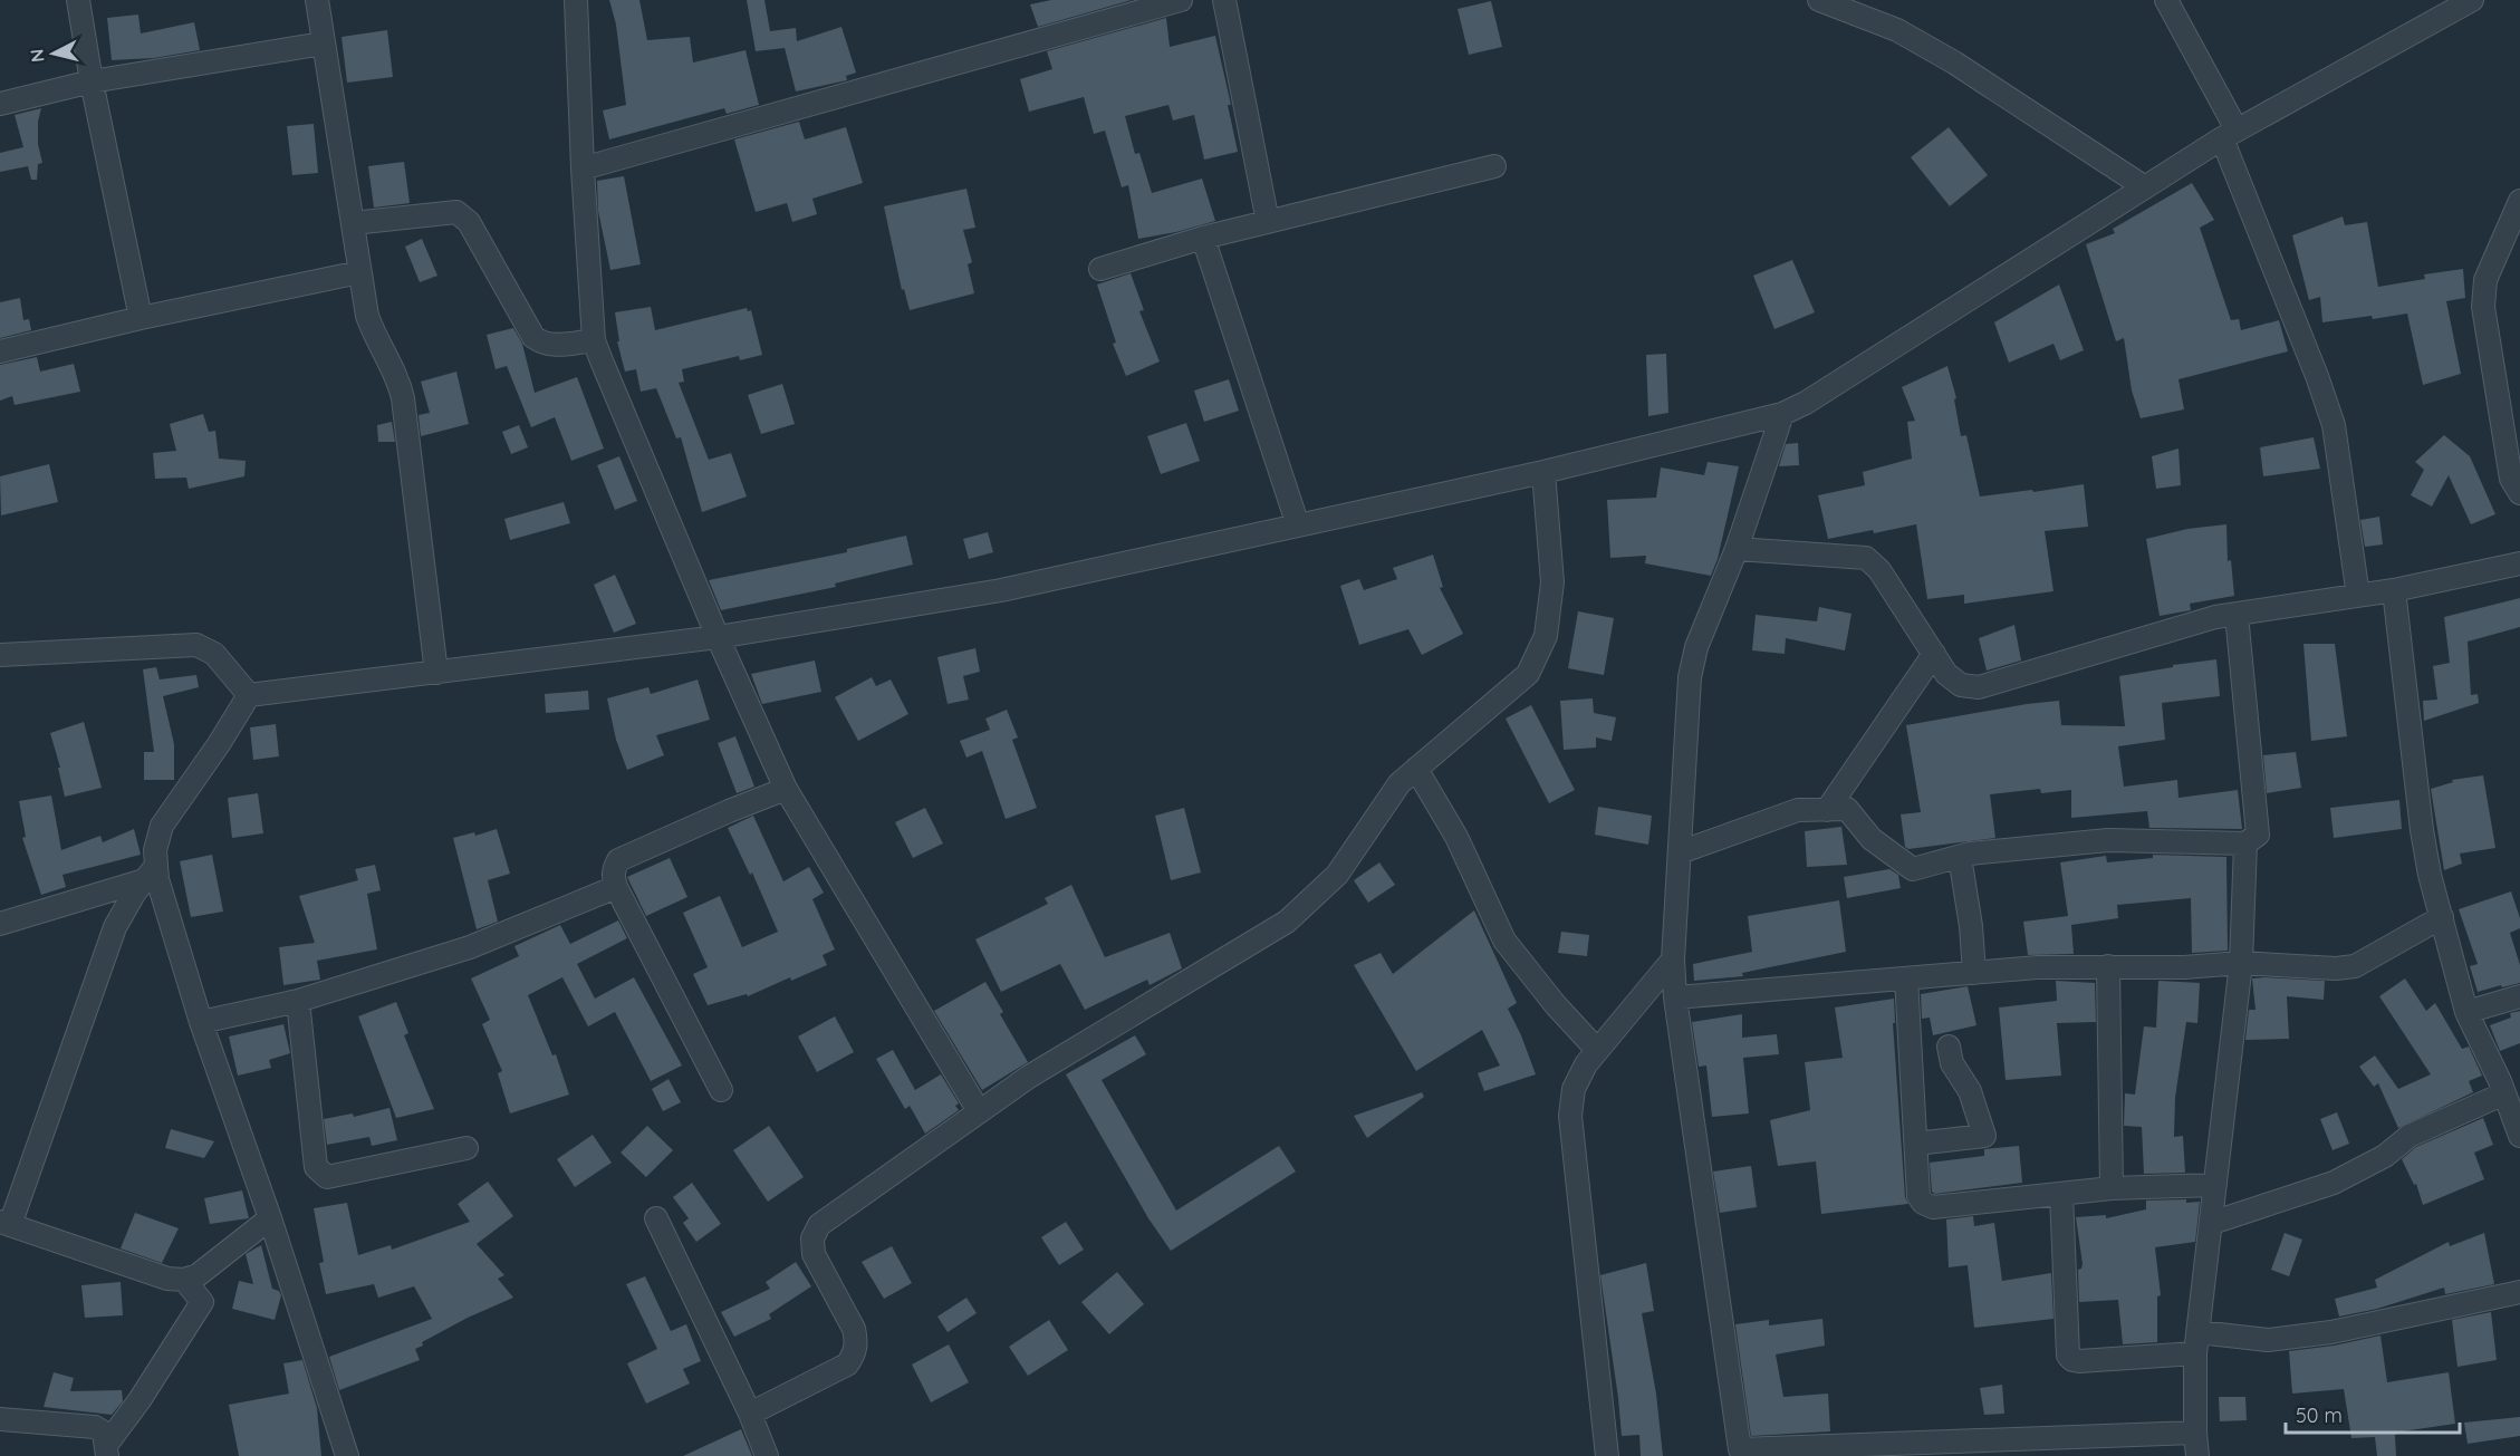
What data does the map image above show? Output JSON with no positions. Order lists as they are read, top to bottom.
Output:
{
  "scale_bar": "50 m",
  "north": "left"
}
